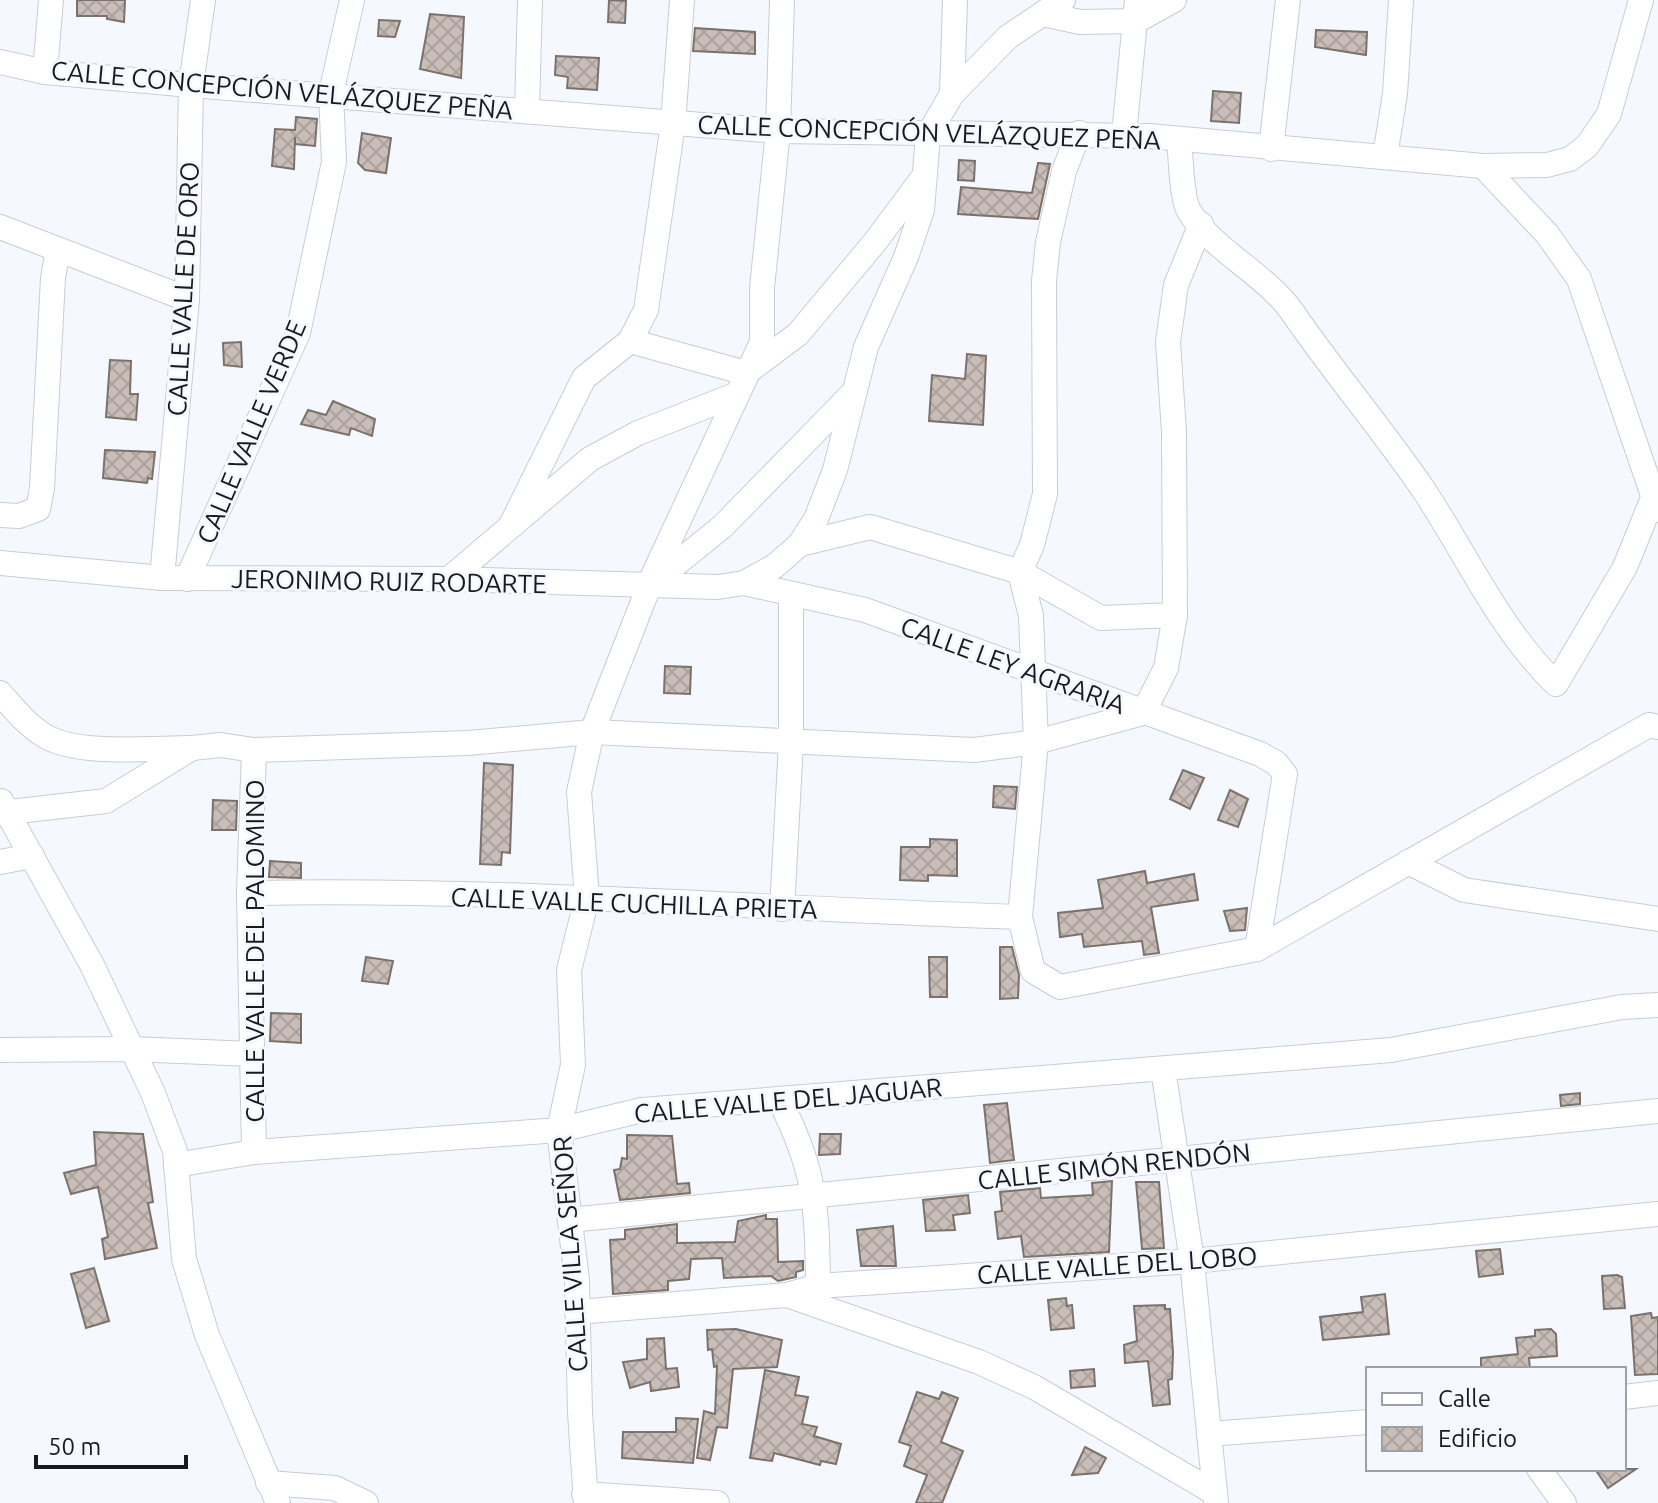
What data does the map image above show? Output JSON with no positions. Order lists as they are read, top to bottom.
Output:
{
  "streets": {
    "street": [
      "CALLE CONCEPCIÓN VELÁZQUEZ PEÑA",
      "CALLE VALLE DE ORO",
      "CALLE VALLE VERDE",
      "JERONIMO RUIZ RODARTE",
      "CALLE LEY AGRARIA",
      "CALLE VALLE CUCHILLA PRIETA",
      "CALLE VALLE DEL PALOMINO",
      "CALLE VALLE DEL JAGUAR",
      "CALLE SIMÓN RENDÓN",
      "CALLE VILLA SEÑOR",
      "CALLE VALLE DEL LOBO"
    ]
  },
  "crossings": [
    ["CALLE CONCEPCIÓN VELÁZQUEZ PEÑA", "CALLE VALLE DE ORO"],
    ["CALLE CONCEPCIÓN VELÁZQUEZ PEÑA", "CALLE VALLE VERDE"],
    ["CALLE CONCEPCIÓN VELÁZQUEZ PEÑA", "CALLE VILLA SEÑOR"],
    ["CALLE VALLE DE ORO", "JERONIMO RUIZ RODARTE"],
    ["CALLE VALLE VERDE", "JERONIMO RUIZ RODARTE"],
    ["JERONIMO RUIZ RODARTE", "CALLE LEY AGRARIA"],
    ["JERONIMO RUIZ RODARTE", "CALLE VILLA SEÑOR"],
    ["CALLE VALLE CUCHILLA PRIETA", "CALLE VALLE DEL PALOMINO"],
    ["CALLE VALLE CUCHILLA PRIETA", "CALLE VILLA SEÑOR"],
    ["CALLE VALLE DEL PALOMINO", "CALLE VALLE DEL JAGUAR"],
    ["CALLE VALLE DEL JAGUAR", "CALLE VILLA SEÑOR"],
    ["CALLE SIMÓN RENDÓN", "CALLE VILLA SEÑOR"],
    ["CALLE VILLA SEÑOR", "CALLE VALLE DEL LOBO"]
  ],
  "legend": ["Calle", "Edificio"],
  "scale_bar": "50 m"
}
